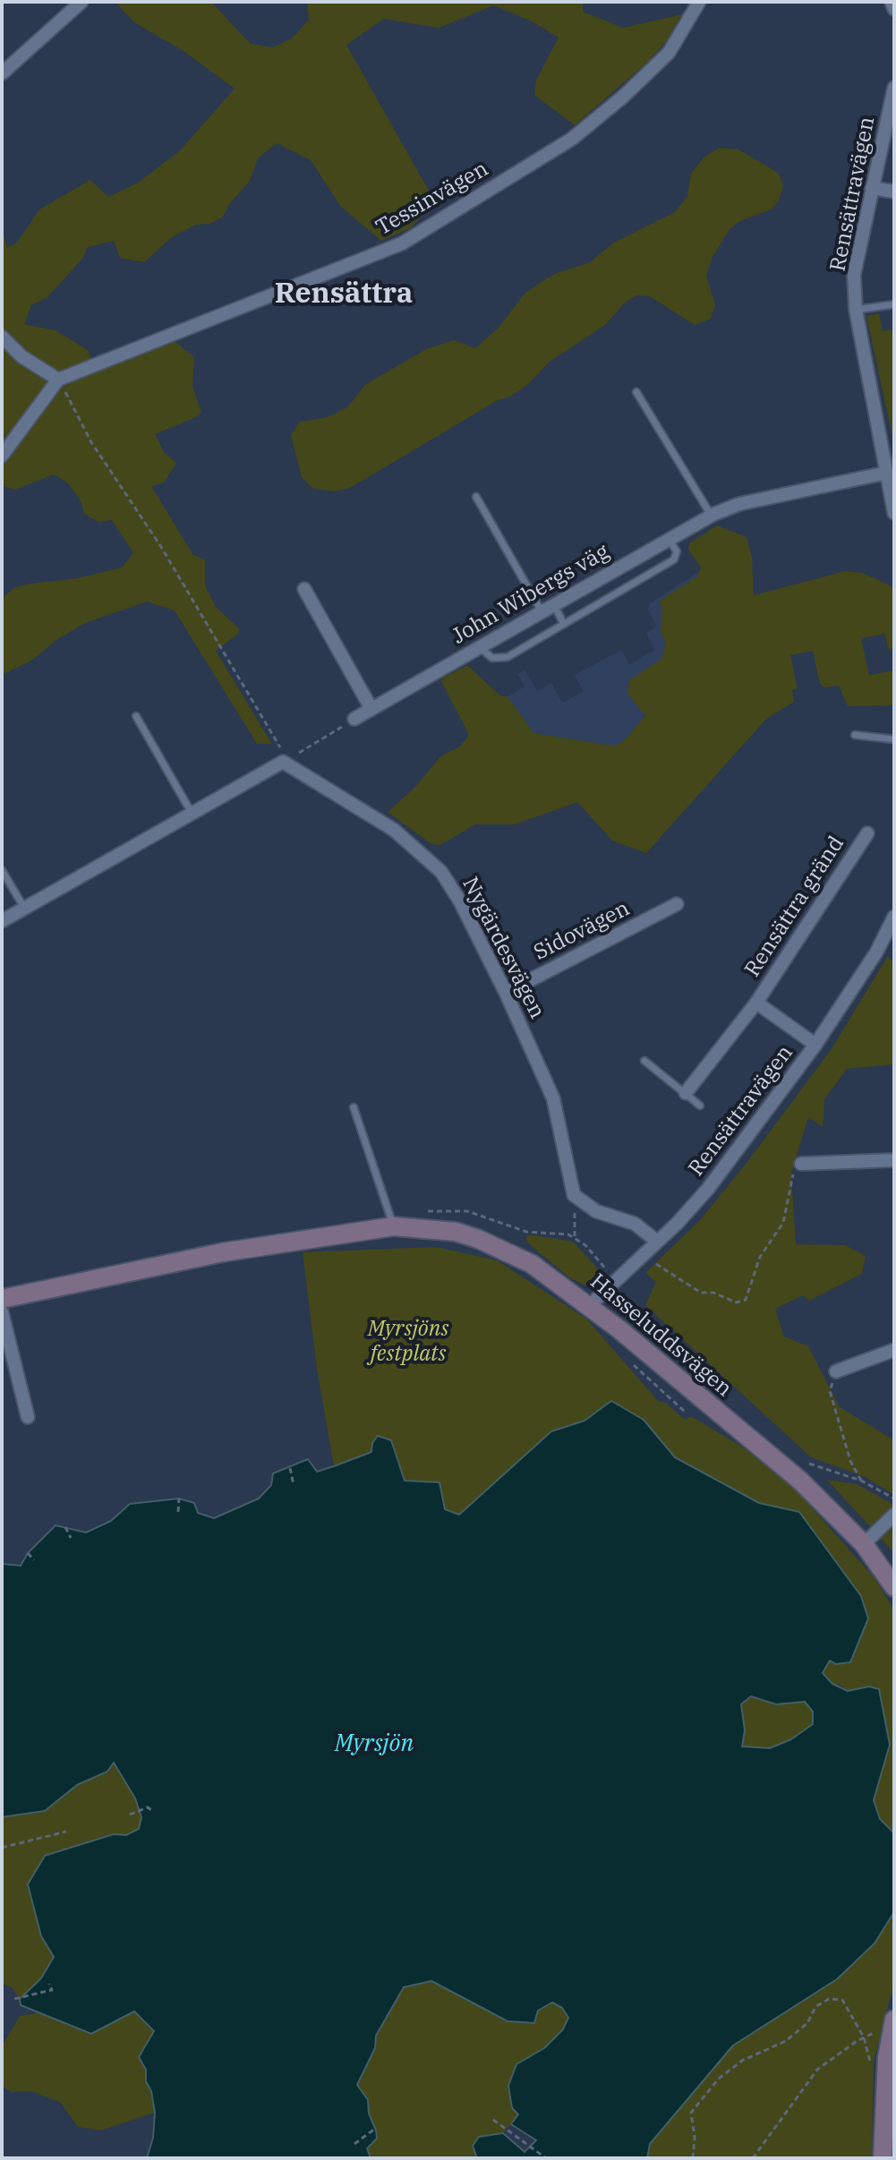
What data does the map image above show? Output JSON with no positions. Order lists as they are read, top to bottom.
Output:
{
  "streets": {
    "street": [
      "Rensättravägen",
      "Tessinvägen",
      "John Wibergs väg",
      "Rensättra gränd",
      "Sidovägen",
      "Nygärdesvägen",
      "Hasseluddsvägen"
    ]
  },
  "crossings": [
    ["Rensättravägen", "John Wibergs väg"],
    ["Rensättravägen", "Rensättra gränd"],
    ["Rensättravägen", "Hasseluddsvägen"],
    ["Sidovägen", "Nygärdesvägen"]
  ],
  "districts": ["Rensättra"],
  "water": ["Myrsjön"],
  "parks": ["Myrsjöns festplats"]
}
